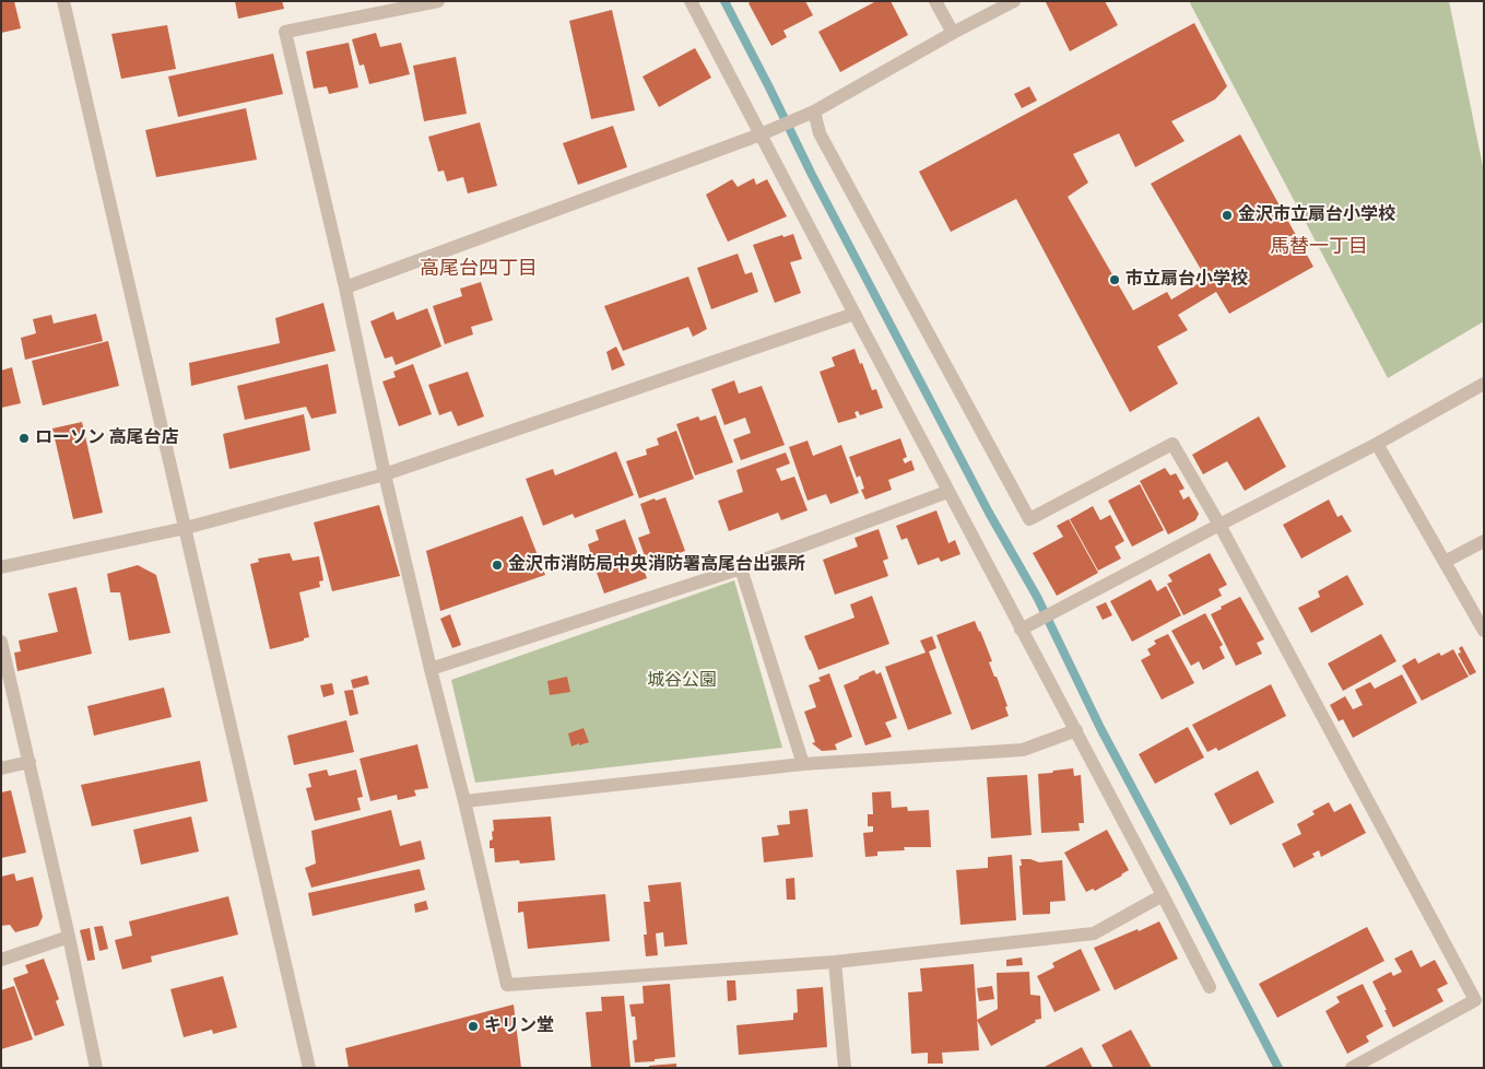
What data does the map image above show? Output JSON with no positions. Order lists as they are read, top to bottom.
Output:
{
  "districts": ["馬替一丁目", "高尾台四丁目"],
  "parks": ["城谷公園"],
  "places": [
    "金沢市立扇台小学校",
    "市立扇台小学校",
    "ローソン 高尾台店",
    "金沢市消防局中央消防署高尾台出張所",
    "キリン堂"
  ]
}
